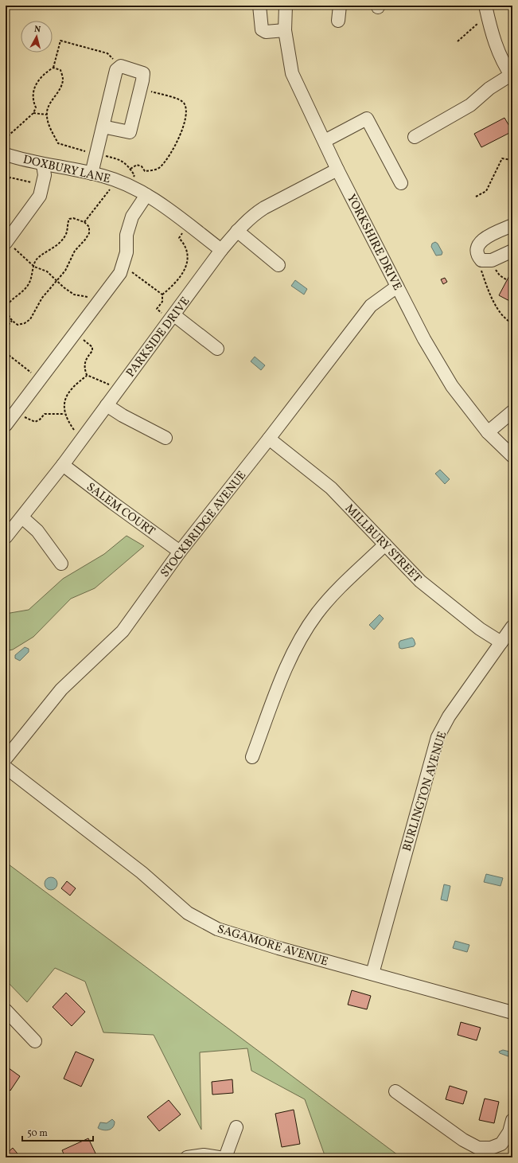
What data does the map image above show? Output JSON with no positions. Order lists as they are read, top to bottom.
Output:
{
  "streets": {
    "street": [
      "DOXBURY LANE",
      "YORKSHIRE DRIVE",
      "PARKSIDE DRIVE",
      "SALEM COURT",
      "STOCKBRIDGE AVENUE",
      "MILLBURY STREET",
      "BURLINGTON AVENUE",
      "SAGAMORE AVENUE"
    ]
  },
  "crossings": [
    ["DOXBURY LANE", "PARKSIDE DRIVE"],
    ["YORKSHIRE DRIVE", "PARKSIDE DRIVE"],
    ["YORKSHIRE DRIVE", "STOCKBRIDGE AVENUE"],
    ["PARKSIDE DRIVE", "SALEM COURT"],
    ["SALEM COURT", "STOCKBRIDGE AVENUE"],
    ["STOCKBRIDGE AVENUE", "MILLBURY STREET"],
    ["MILLBURY STREET", "BURLINGTON AVENUE"],
    ["BURLINGTON AVENUE", "SAGAMORE AVENUE"]
  ],
  "scale_bar": "50 m",
  "north": "top"
}
